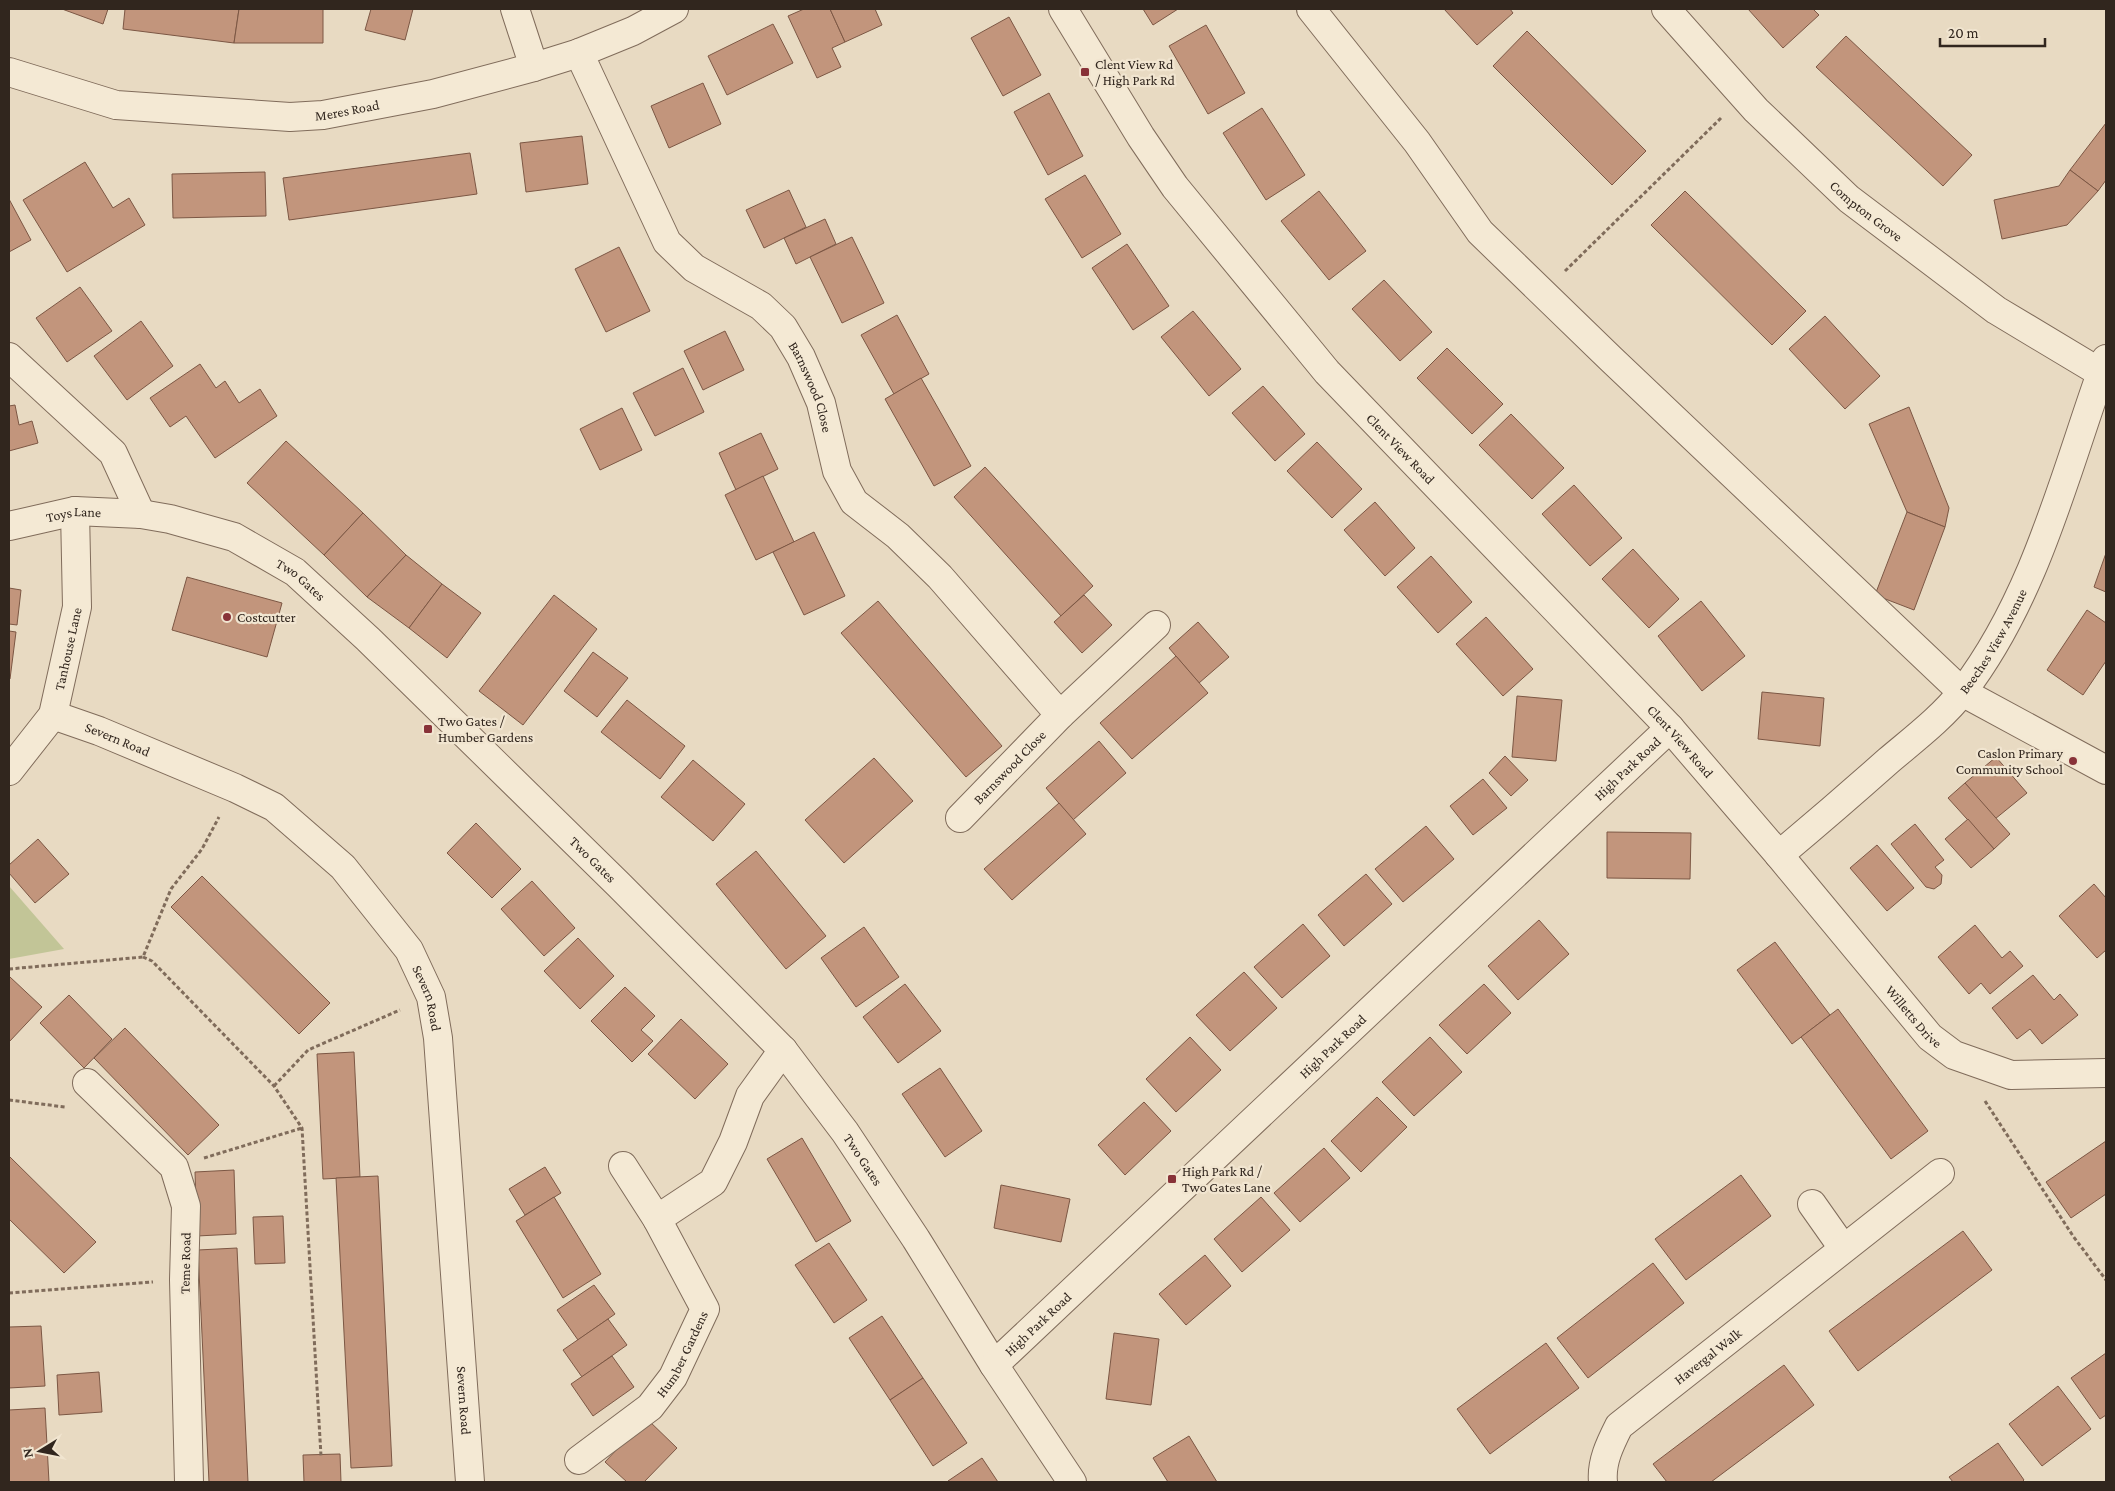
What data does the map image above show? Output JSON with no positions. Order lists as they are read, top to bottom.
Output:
{
  "streets": {
    "street": [
      "Meres Road",
      "Compton Grove",
      "Barnswood Close",
      "Clent View Road",
      "Toys Lane",
      "Two Gates",
      "Beeches View Avenue",
      "Tanhouse Lane",
      "Severn Road",
      "High Park Road",
      "Willetts Drive",
      "Teme Road",
      "Humber Gardens",
      "Havergal Walk"
    ]
  },
  "crossings": [
    ["Meres Road", "Barnswood Close"],
    ["Compton Grove", "Beeches View Avenue"],
    ["Clent View Road", "Beeches View Avenue"],
    ["Clent View Road", "High Park Road"],
    ["Clent View Road", "Willetts Drive"],
    ["Toys Lane", "Two Gates"],
    ["Toys Lane", "Tanhouse Lane"],
    ["Two Gates", "High Park Road"],
    ["Beeches View Avenue", "Willetts Drive"],
    ["Tanhouse Lane", "Severn Road"]
  ],
  "places": {
    "transit": ["Clent View Rd / High Park Rd", "Two Gates / Humber Gardens", "High Park Rd / Two Gates Lane"],
    "other": ["Costcutter", "Caslon Primary Community School"]
  },
  "scale_bar": "20 m",
  "north": "left"
}
